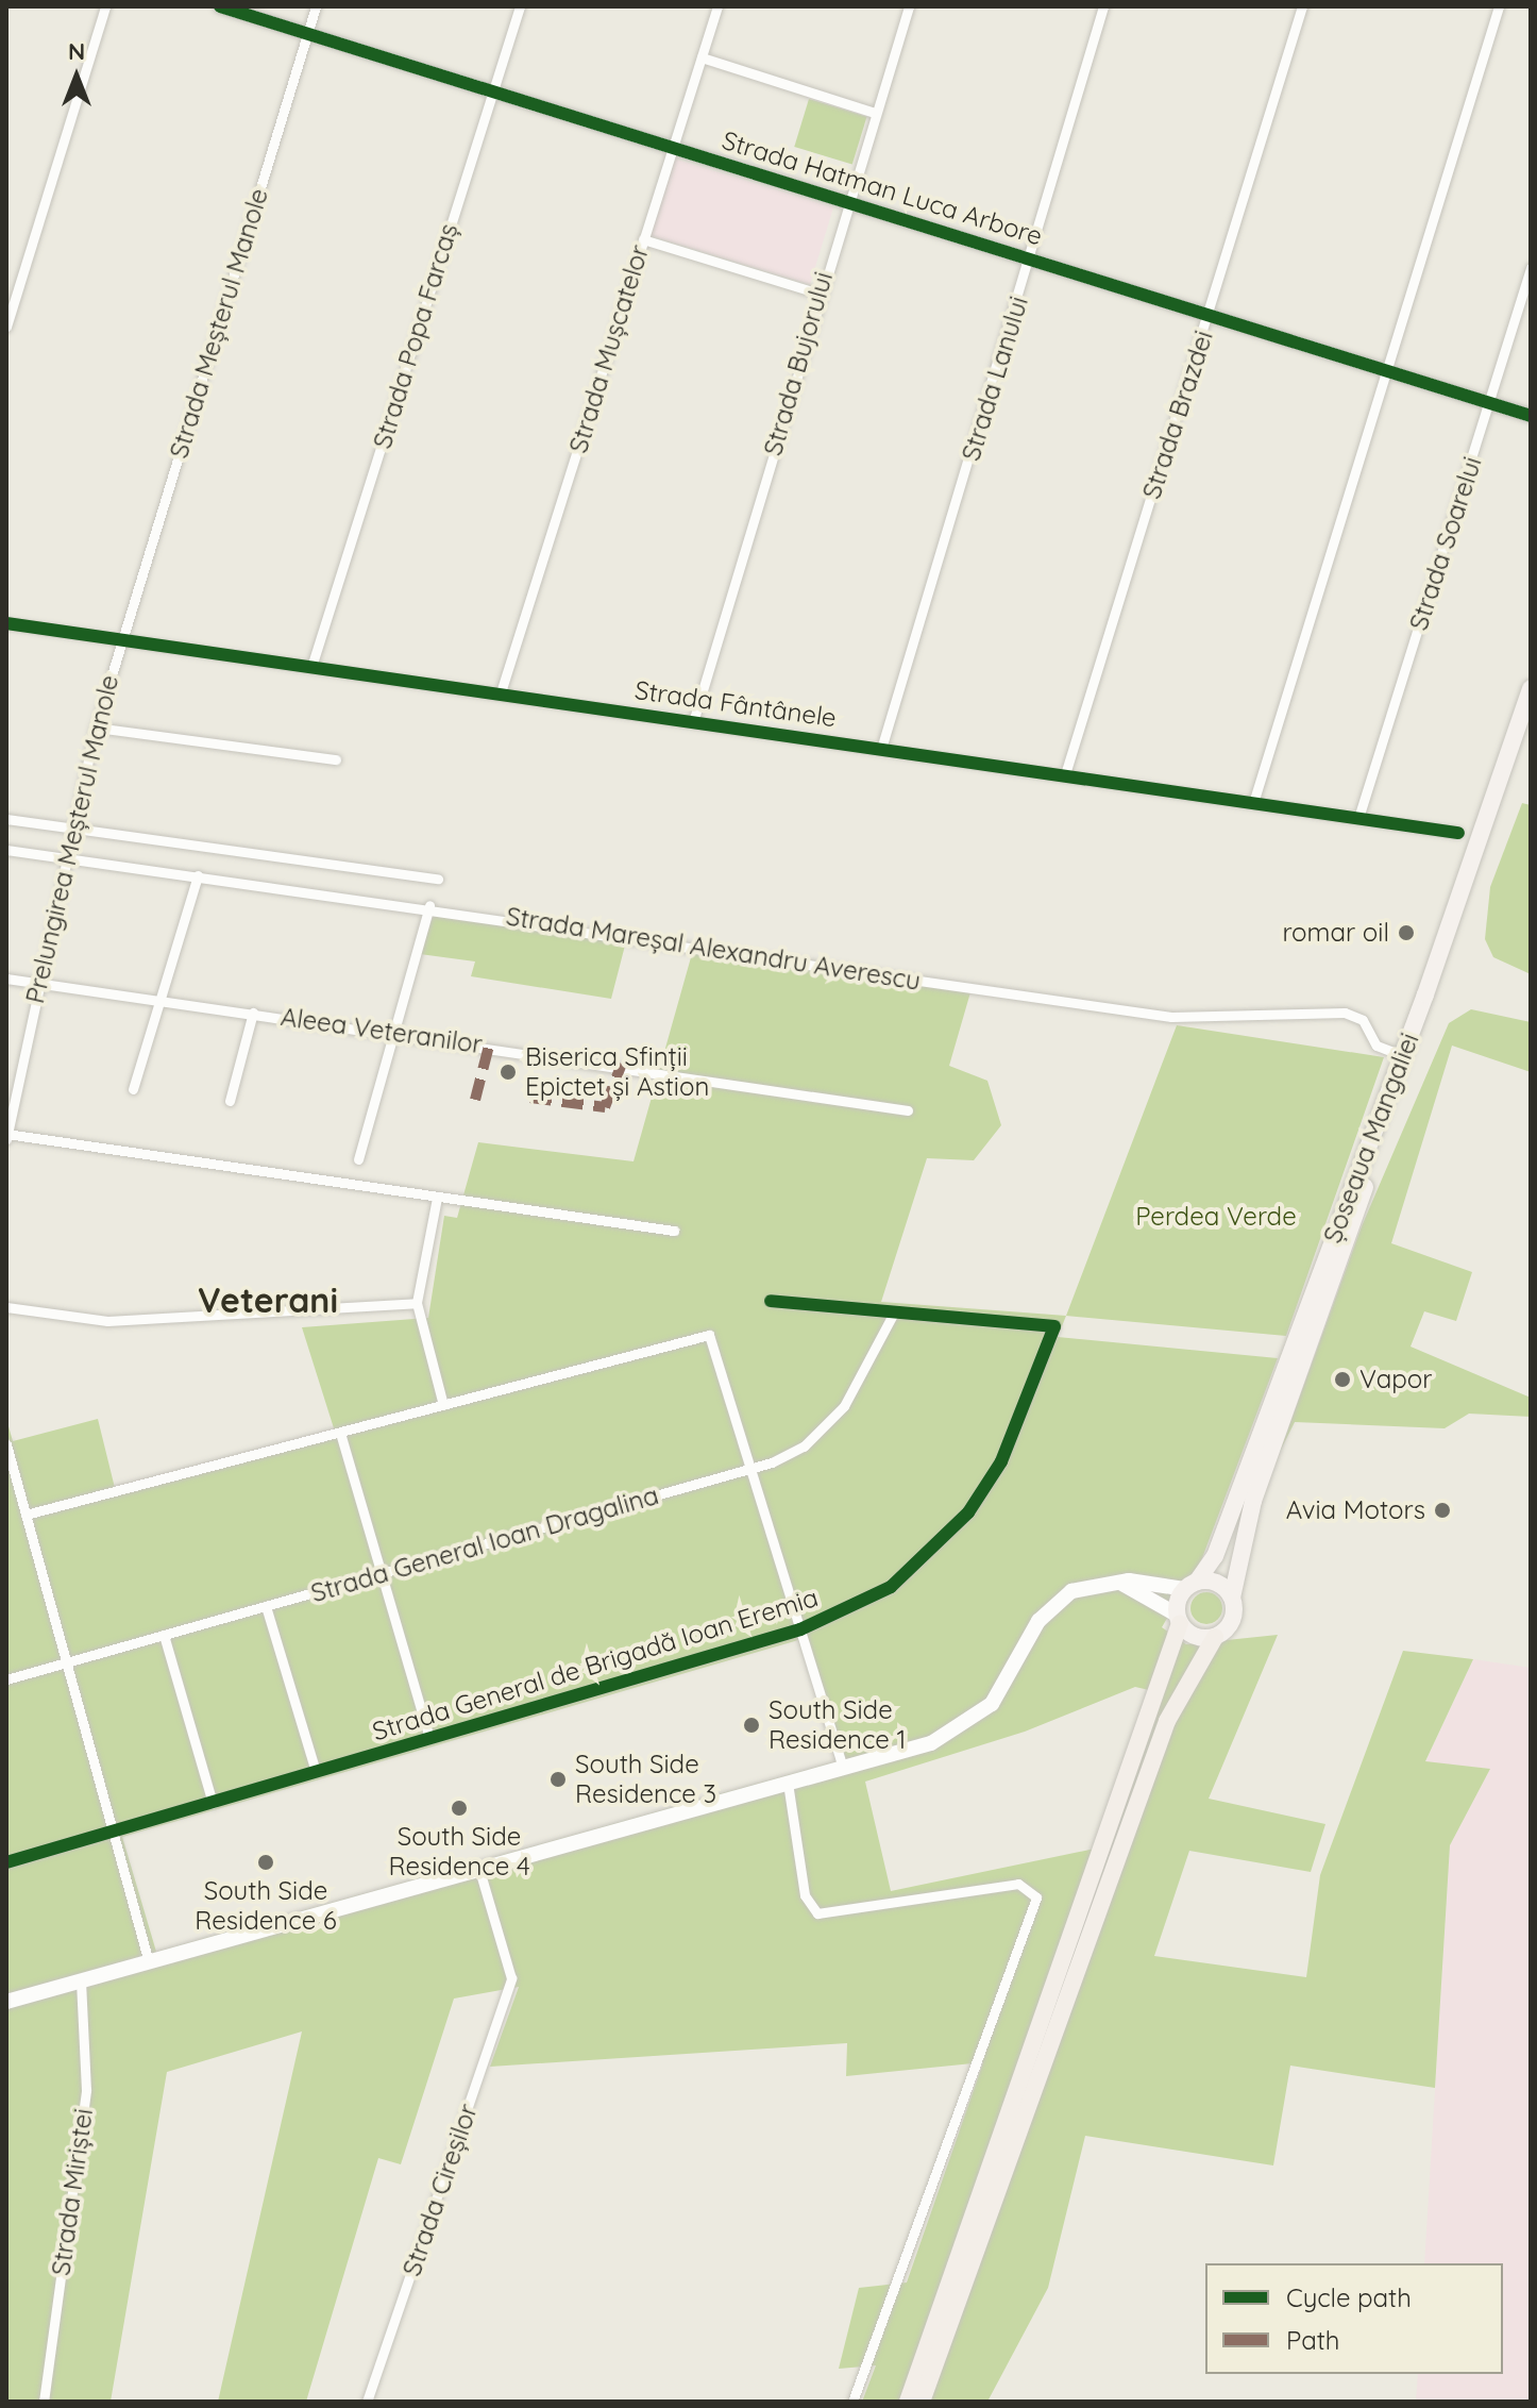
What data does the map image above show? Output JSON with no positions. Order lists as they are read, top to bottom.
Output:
{
  "streets": {
    "main road": ["Șoseaua Mangaliei"],
    "street": [
      "Strada Hatman Luca Arbore",
      "Strada Meșterul Manole",
      "Strada Popa Farcaș",
      "Strada Mușcatelor",
      "Strada Bujorului",
      "Strada Lanului",
      "Strada Brazdei",
      "Strada Soarelui",
      "Strada Fântânele",
      "Prelungirea Meșterul Manole",
      "Strada Mareșal Alexandru Averescu",
      "Aleea Veteranilor",
      "Strada General Ioan Dragalina",
      "Strada General de Brigadă Ioan Eremia",
      "Strada Cireșilor",
      "Strada Miriștei"
    ]
  },
  "crossings": [
    ["Strada Hatman Luca Arbore", "Strada Meșterul Manole"],
    ["Strada Hatman Luca Arbore", "Strada Popa Farcaș"],
    ["Strada Hatman Luca Arbore", "Strada Mușcatelor"],
    ["Strada Hatman Luca Arbore", "Strada Bujorului"],
    ["Strada Hatman Luca Arbore", "Strada Lanului"],
    ["Strada Hatman Luca Arbore", "Strada Brazdei"],
    ["Strada Hatman Luca Arbore", "Strada Soarelui"],
    ["Strada Meșterul Manole", "Strada Fântânele"],
    ["Strada Meșterul Manole", "Prelungirea Meșterul Manole"],
    ["Strada Popa Farcaș", "Strada Fântânele"],
    ["Strada Mușcatelor", "Strada Fântânele"],
    ["Strada Bujorului", "Strada Fântânele"],
    ["Strada Lanului", "Strada Fântânele"],
    ["Strada Brazdei", "Strada Fântânele"],
    ["Strada Soarelui", "Strada Fântânele"],
    ["Strada Fântânele", "Prelungirea Meșterul Manole"],
    ["Prelungirea Meșterul Manole", "Strada Mareșal Alexandru Averescu"],
    ["Prelungirea Meșterul Manole", "Aleea Veteranilor"],
    ["Strada Mareșal Alexandru Averescu", "Șoseaua Mangaliei"],
    ["Strada General Ioan Dragalina", "Strada General de Brigadă Ioan Eremia"]
  ],
  "districts": ["Veterani"],
  "parks": ["Perdea Verde"],
  "places": [
    "romar oil",
    "Biserica Sfinții Epictet și Astion",
    "Vapor",
    "Avia Motors",
    "South Side Residence 1",
    "South Side Residence 3",
    "South Side Residence 4",
    "South Side Residence 6"
  ],
  "legend": ["Cycle path", "Path"],
  "north": "top"
}
